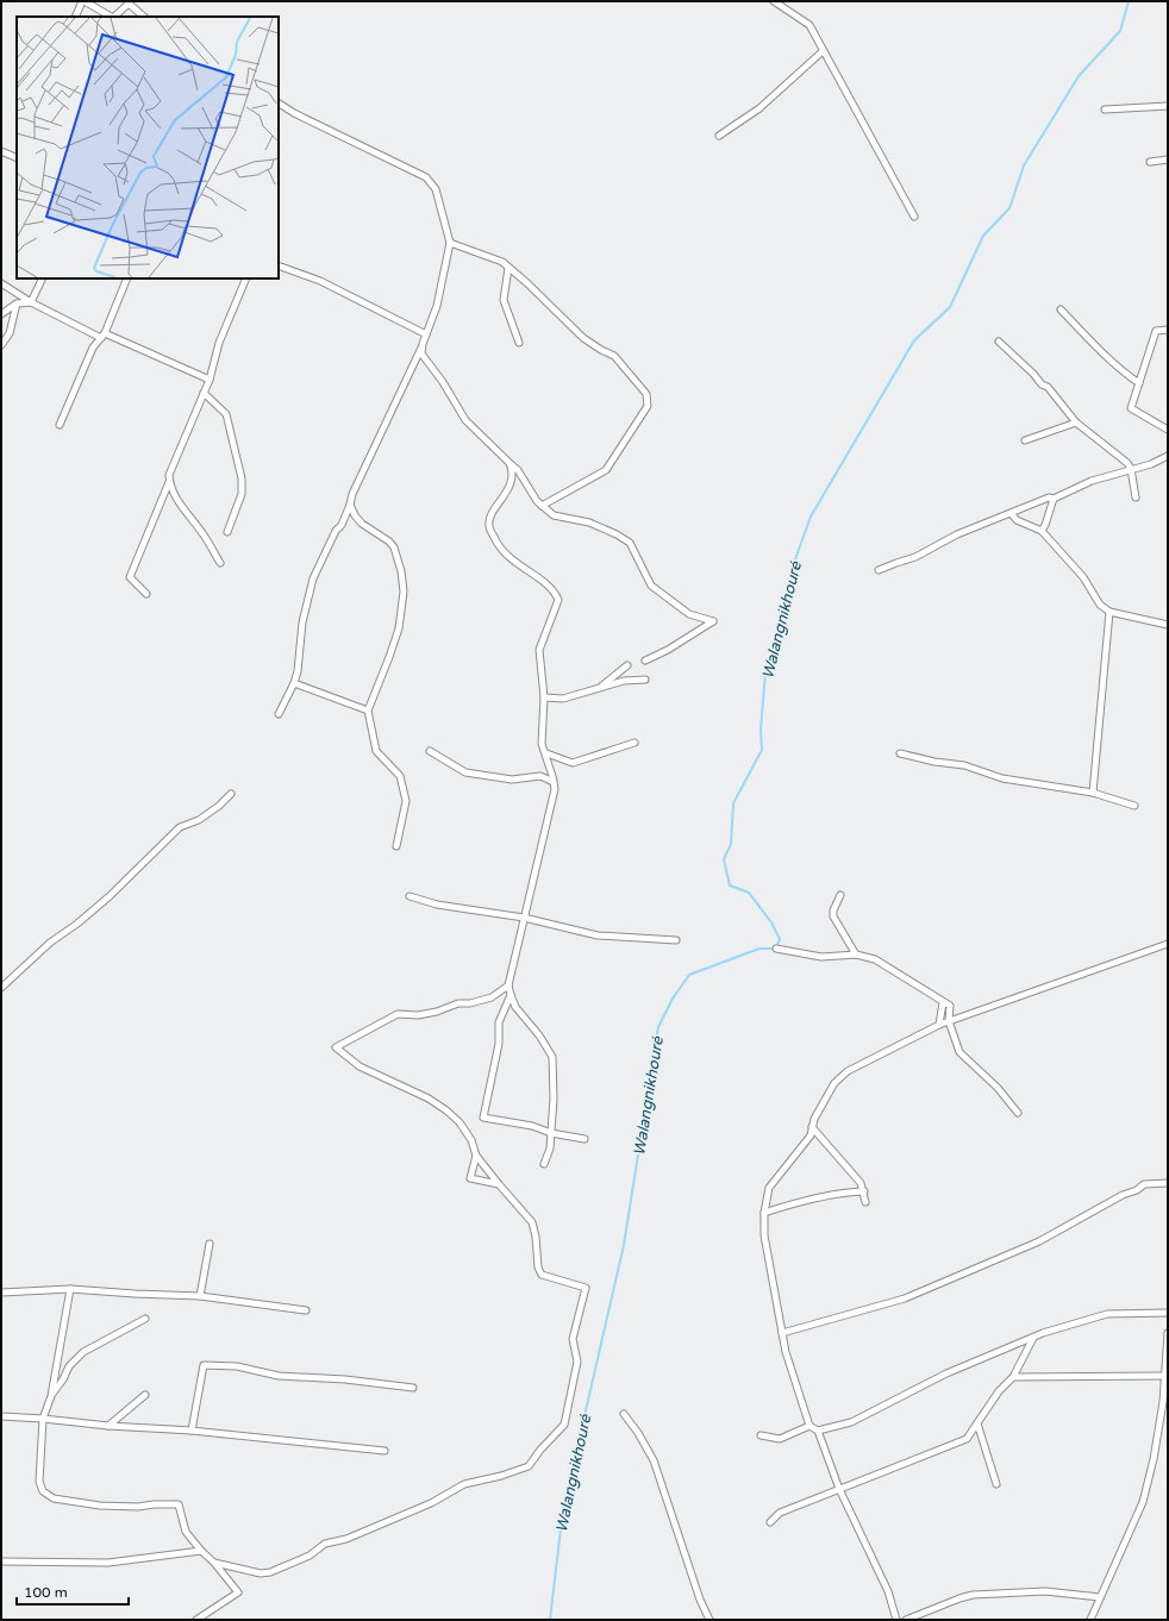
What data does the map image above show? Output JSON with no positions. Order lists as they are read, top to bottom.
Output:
{
  "water": ["Walangnikhouré"],
  "scale_bar": "100 m"
}
